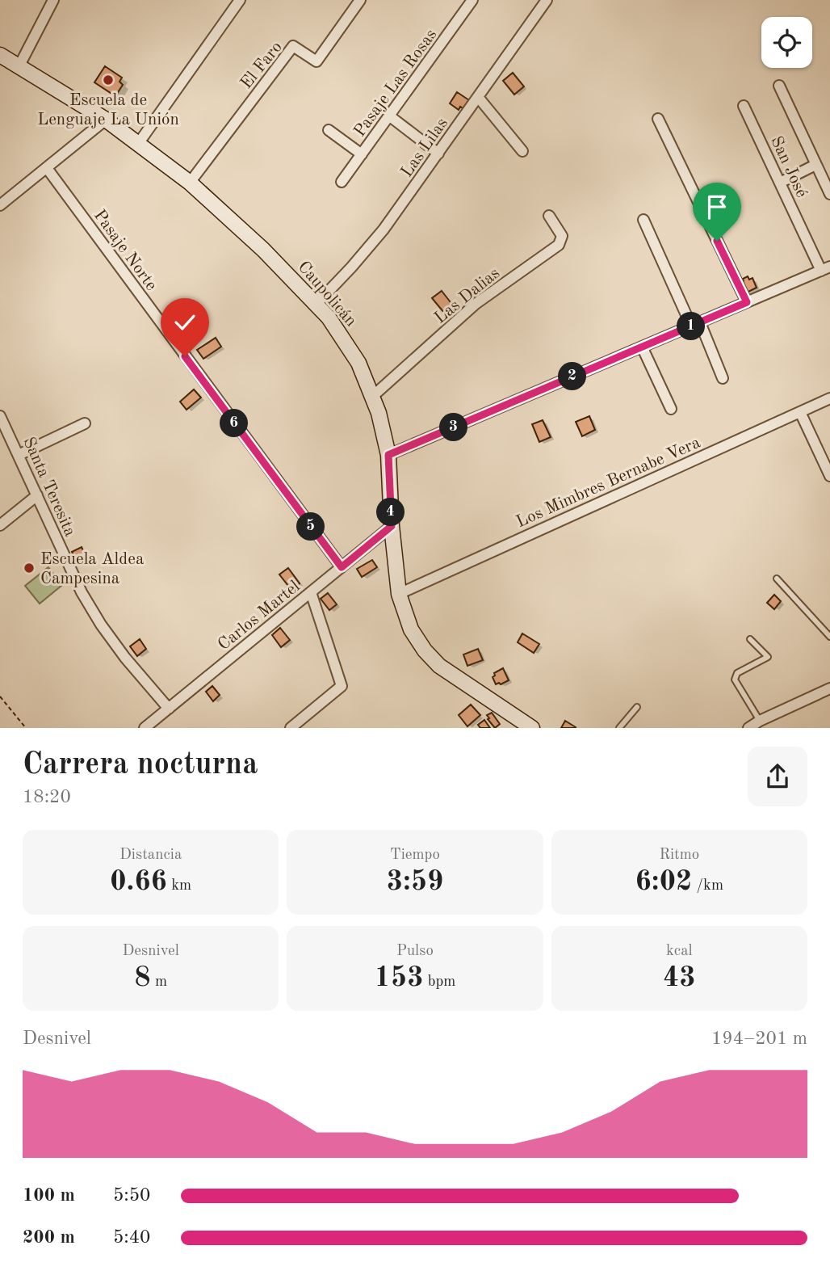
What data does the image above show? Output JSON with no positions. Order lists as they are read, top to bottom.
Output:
{
  "streets": {
    "street": [
      "El Faro",
      "Pasaje Las Rosas",
      "Las Lilas",
      "San José",
      "Pasaje Norte",
      "Caupolicán",
      "Las Dalias",
      "Los Mimbres Bernabe Vera",
      "Santa Teresita",
      "Carlos Martel"
    ]
  },
  "crossings": [
    ["El Faro", "Caupolicán"],
    ["Las Lilas", "Caupolicán"],
    ["Pasaje Norte", "Carlos Martel"],
    ["Caupolicán", "Las Dalias"],
    ["Caupolicán", "Los Mimbres Bernabe Vera"],
    ["Caupolicán", "Carlos Martel"],
    ["Santa Teresita", "Carlos Martel"]
  ],
  "places": ["Escuela de Lenguaje La Unión", "Escuela Aldea Campesina"],
  "page": {
    "pins": [
      "1",
      "2",
      "6",
      "3",
      "4",
      "5"
    ],
    "heading": ["Carrera nocturna", "18:20"],
    "stats": [
      ["Distancia", "0.66 km"],
      ["Tiempo", "3:59"],
      ["Ritmo", "6:02 /km"],
      ["Desnivel", "8 m"],
      ["Pulso", "153 bpm"],
      ["kcal", "43"]
    ],
    "chart": ["Desnivel", "194–201 m"],
    "list": [
      {
        "name": "100 m",
        "note": "5:50"
      },
      {
        "name": "200 m",
        "note": "5:40"
      }
    ]
  }
}
